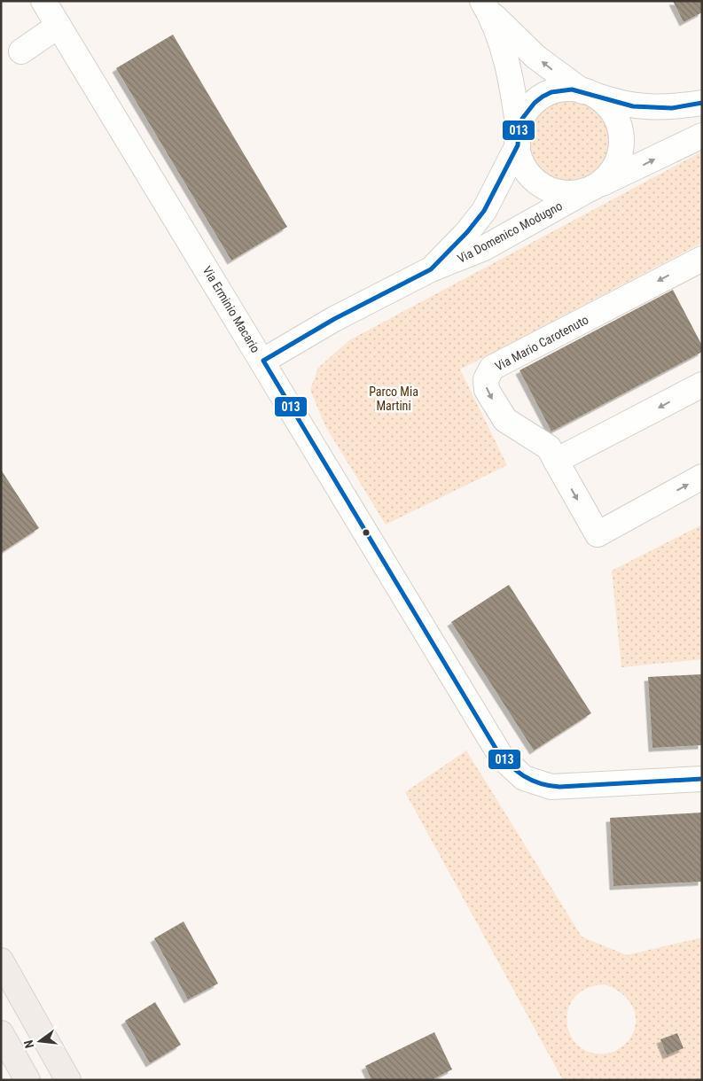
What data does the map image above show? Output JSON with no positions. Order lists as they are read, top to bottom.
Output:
{
  "streets": {
    "street": ["Via Domenico Modugno", "Via Erminio Macario", "Via Mario Carotenuto"]
  },
  "crossings": [
    ["Via Domenico Modugno", "Via Erminio Macario"]
  ],
  "parks": ["Parco Mia Martini"],
  "lines": ["transit line 013"],
  "north": "left"
}
